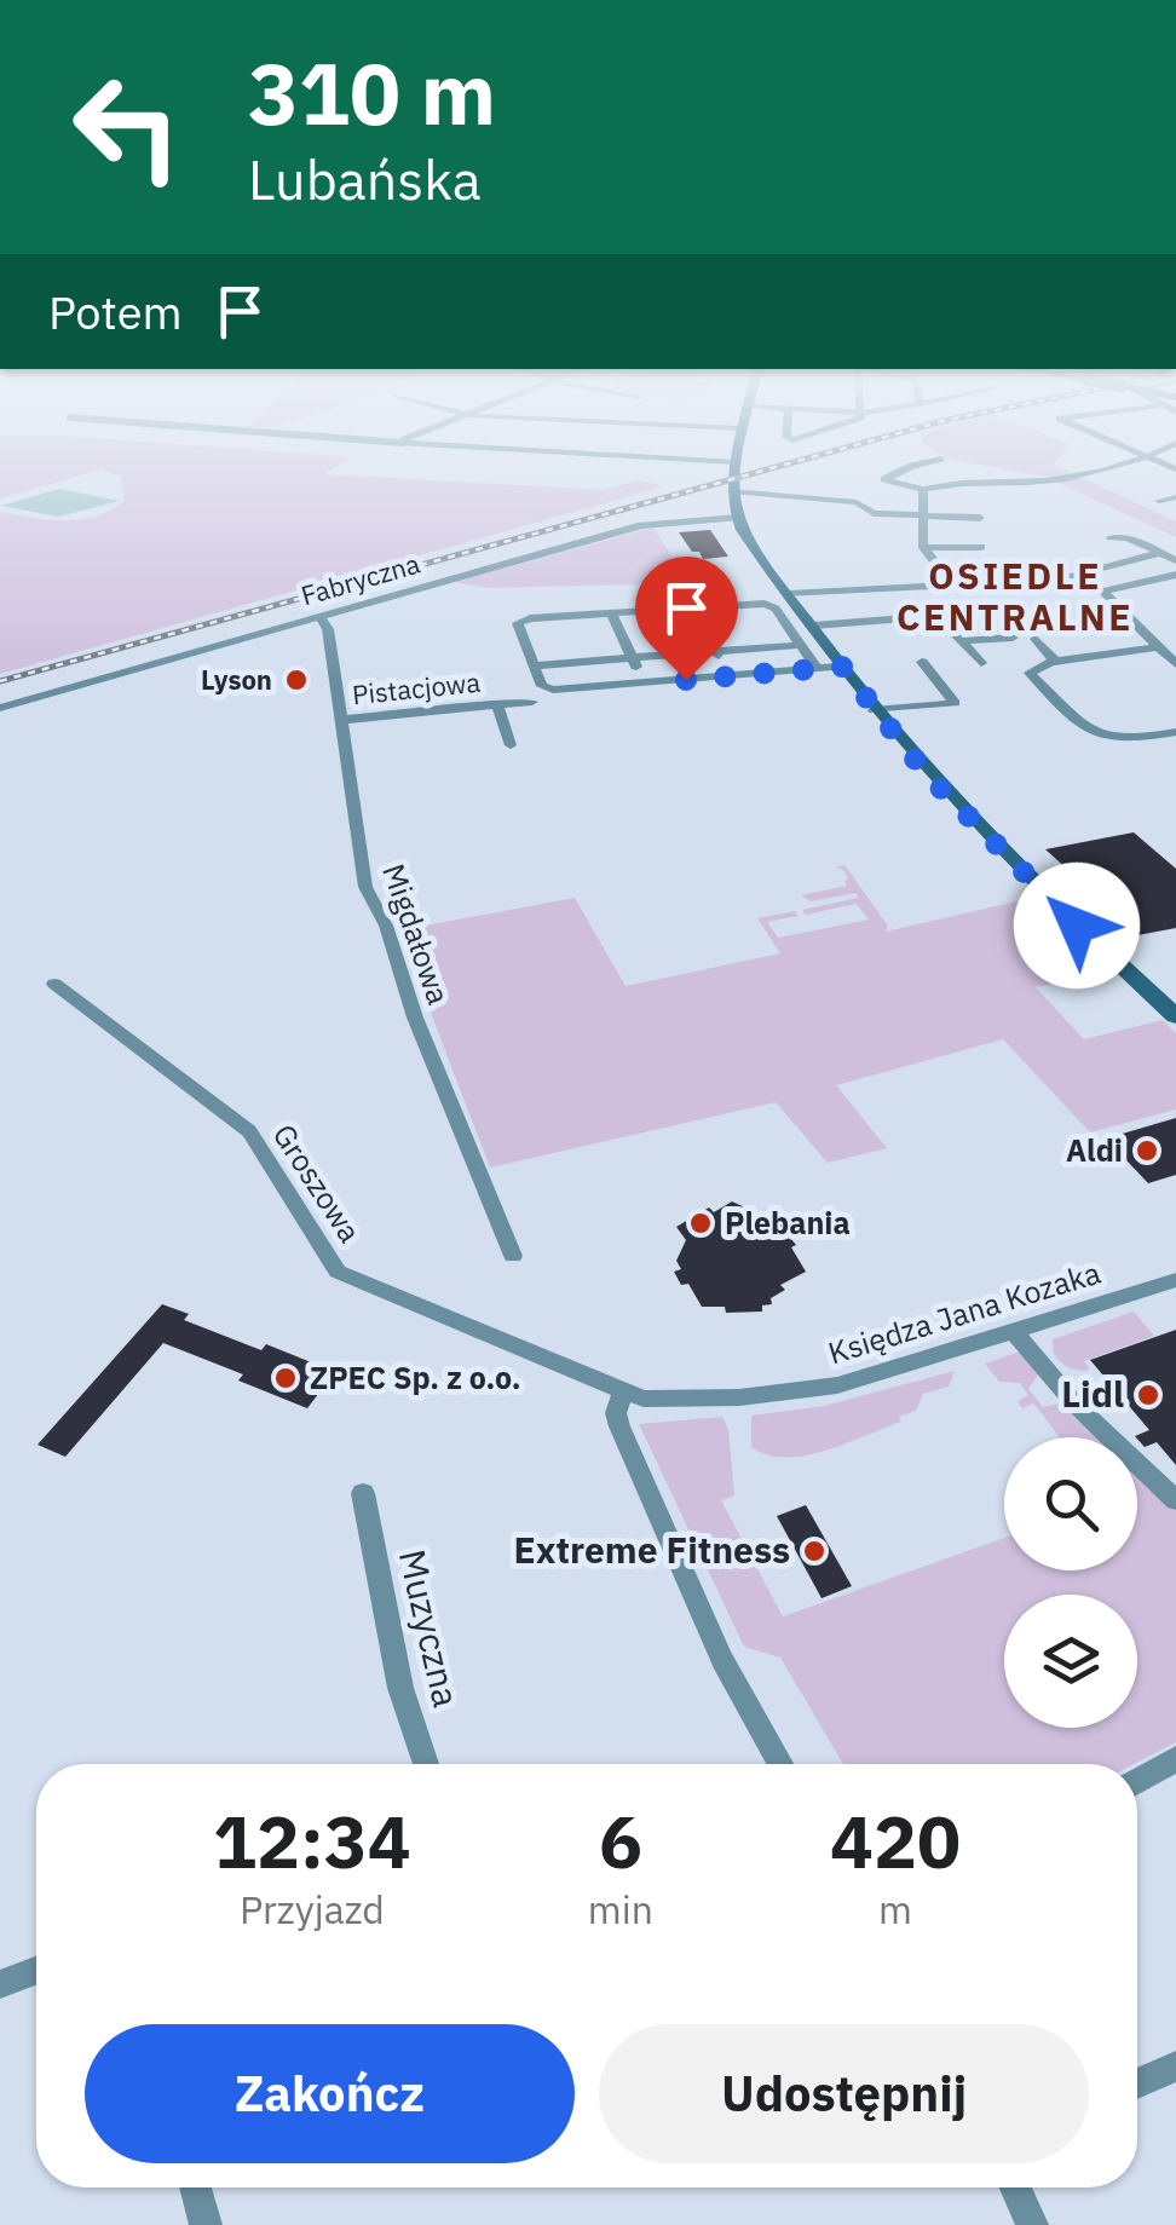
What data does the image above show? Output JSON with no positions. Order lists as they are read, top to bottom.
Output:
{
  "streets": {
    "street": [
      "Fabryczna",
      "Pistacjowa",
      "Migdałowa",
      "Groszowa",
      "Księdza Jana Kozaka",
      "Muzyczna"
    ]
  },
  "crossings": [
    ["Fabryczna", "Migdałowa"],
    ["Pistacjowa", "Migdałowa"],
    ["Groszowa", "Księdza Jana Kozaka"]
  ],
  "districts": ["OSIEDLE CENTRALNE"],
  "places": [
    "Lyson",
    "Aldi",
    "Plebania",
    "ZPEC Sp. z o.o.",
    "Lidl",
    "Extreme Fitness"
  ],
  "page": {
    "turn": ["310 m", "Lubańska"],
    "then": "Potem",
    "eta": [
      "12:34",
      "Przyjazd",
      "6",
      "min",
      "420",
      "m"
    ],
    "buttons": ["Zakończ", "Udostępnij"]
  }
}
